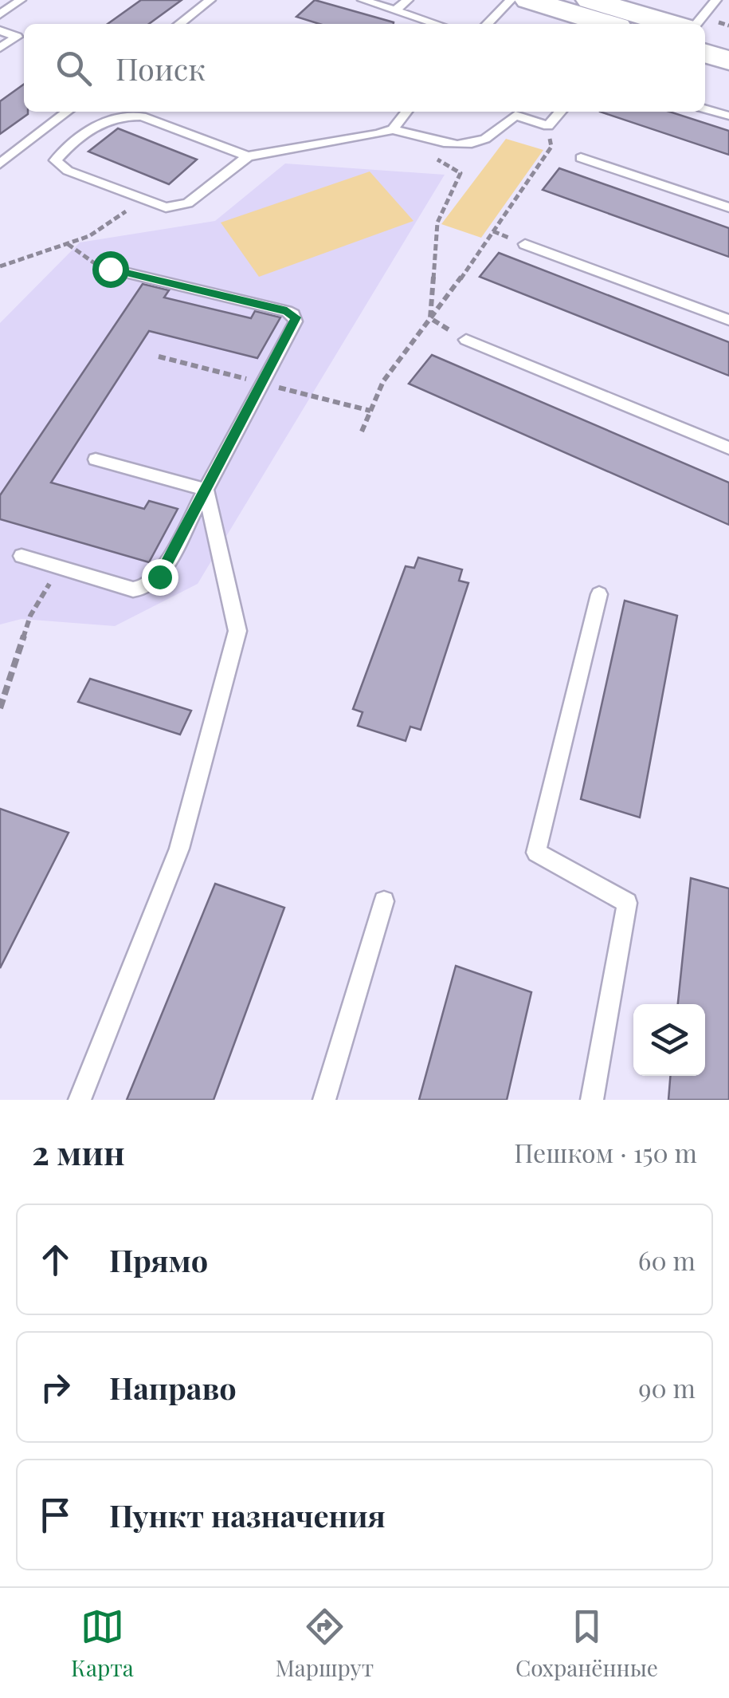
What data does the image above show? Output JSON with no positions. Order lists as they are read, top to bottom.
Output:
{
  "page": {
    "search": "Поиск",
    "heading": ["2 мин", "Пешком · 150 m"],
    "list": [
      ["Прямо", "60 m"],
      ["Направо", "90 m"],
      "Пункт назначения"
    ],
    "nav": ["Карта", "Маршрут", "Сохранённые"]
  }
}
